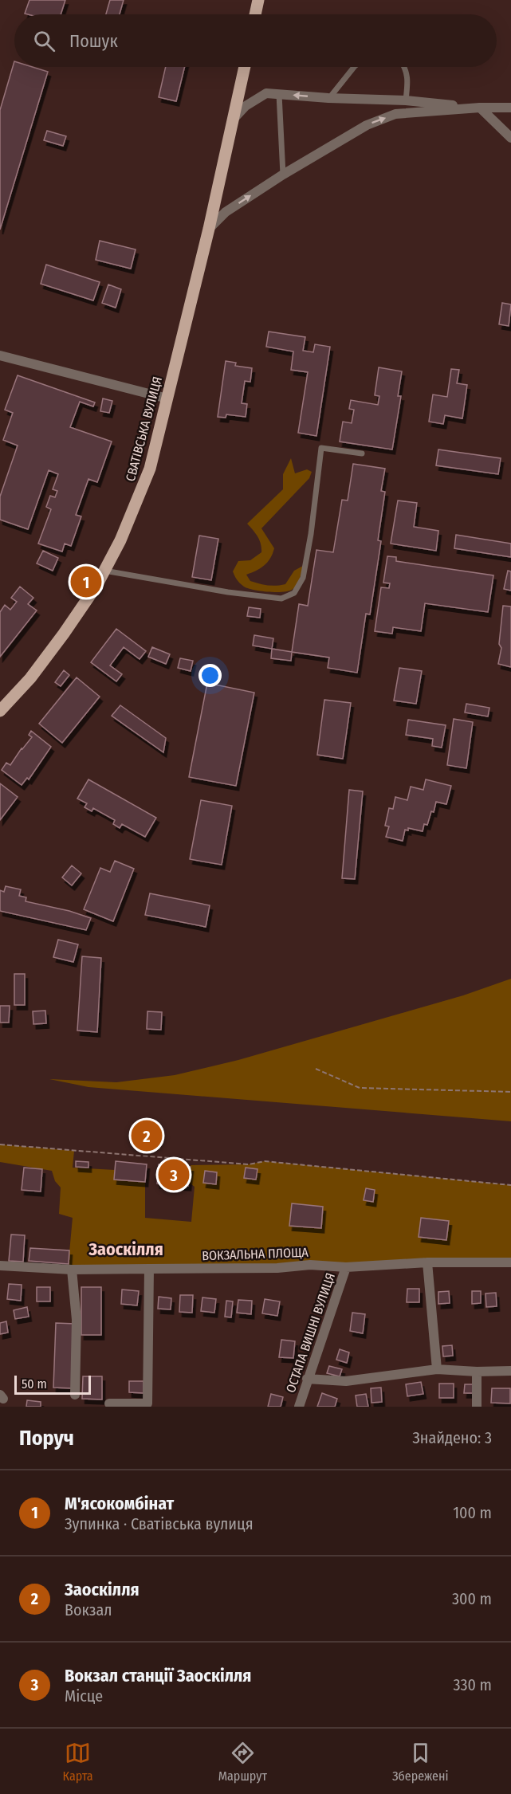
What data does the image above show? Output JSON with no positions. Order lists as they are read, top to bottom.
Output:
{
  "streets": {
    "main road": ["СВАТІВСЬКА ВУЛИЦЯ"],
    "street": ["ВОКЗАЛЬНА ПЛОЩА", "ОСТАПА ВИШНІ ВУЛИЦЯ"]
  },
  "crossings": [
    ["ВОКЗАЛЬНА ПЛОЩА", "ОСТАПА ВИШНІ ВУЛИЦЯ"]
  ],
  "districts": ["Заоскiлля"],
  "scale_bar": "50 m",
  "page": {
    "search": "Пошук",
    "pins": ["1", "2", "3"],
    "scale": "50 m",
    "heading": ["Поруч", "Знайдено: 3"],
    "list": [
      {
        "mark": "1",
        "name": "М'ясокомбінат",
        "note": "Зупинка · Сватівська вулиця",
        "value": "100 m"
      },
      {
        "mark": "2",
        "name": "Заоскiлля",
        "note": "Вокзал",
        "value": "300 m"
      },
      {
        "mark": "3",
        "name": "Вокзал станції Заоскілля",
        "note": "Місце",
        "value": "330 m"
      }
    ],
    "nav": ["Карта", "Маршрут", "Збережені"]
  }
}
